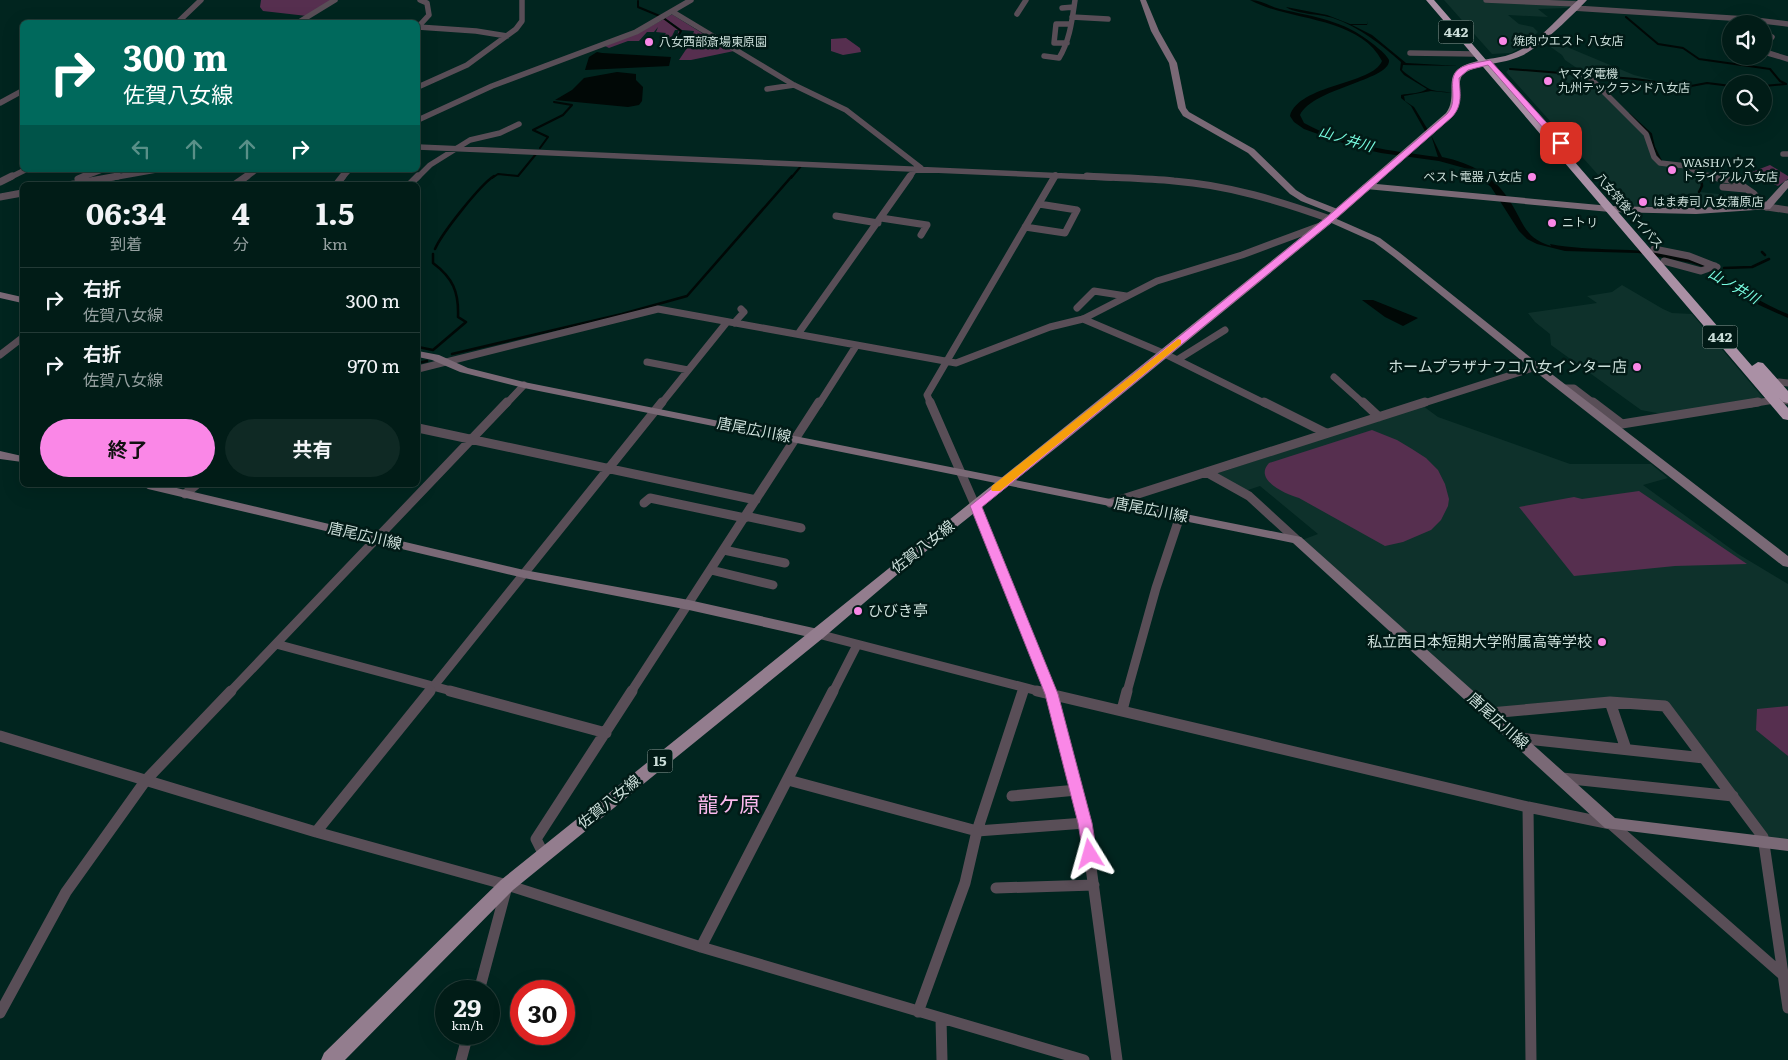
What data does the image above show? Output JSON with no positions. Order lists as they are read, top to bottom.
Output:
{
  "streets": {
    "highway": ["442", "八女筑後バイパス"],
    "main road": ["唐尾広川線", "佐賀八女線", "15"]
  },
  "crossings": [
    ["八女筑後バイパス", "佐賀八女線"],
    ["唐尾広川線", "佐賀八女線"]
  ],
  "districts": ["龍ケ原"],
  "water": ["山ノ井川"],
  "places": [
    "焼肉ウエスト 八女店",
    "八女西部斎場東原園",
    "ヤマダ電機 九州テックランド八女店",
    "WASHハウス トライアル八女店",
    "ベスト電器 八女店",
    "はま寿司 八女蒲原店",
    "ニトリ",
    "ホームプラザナフコ八女インター店",
    "ひびき亭",
    "私立西日本短期大学附属高等学校"
  ],
  "page": {
    "turn": ["300 m", "佐賀八女線"],
    "eta": [
      "06:34",
      "到着",
      "4",
      "分",
      "1.5",
      "km"
    ],
    "list": [
      {
        "name": "右折",
        "note": "佐賀八女線",
        "value": "300 m"
      },
      {
        "name": "右折",
        "note": "佐賀八女線",
        "value": "970 m"
      }
    ],
    "buttons": ["終了", "共有"],
    "speed": "29 km/h",
    "limit": "30"
  }
}
